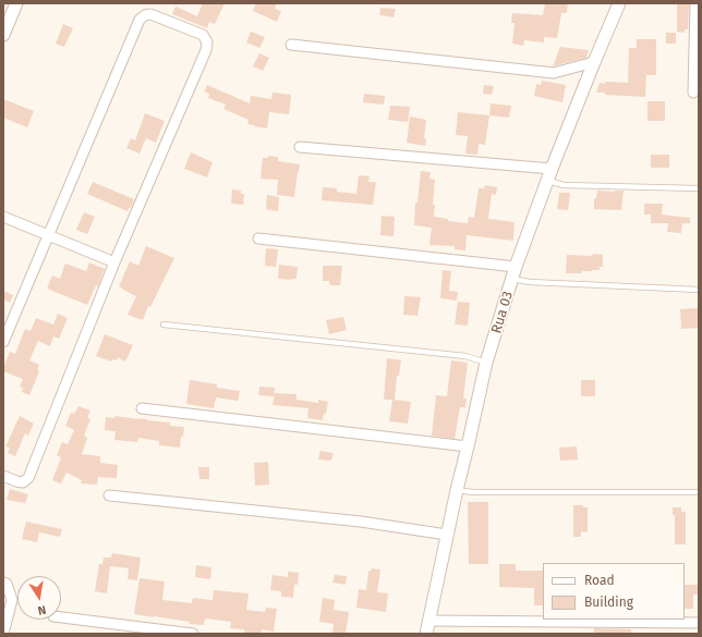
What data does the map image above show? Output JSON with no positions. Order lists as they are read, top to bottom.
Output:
{
  "streets": {
    "street": ["Rua 03"]
  },
  "legend": ["Road", "Building"],
  "north": "bottom"
}
